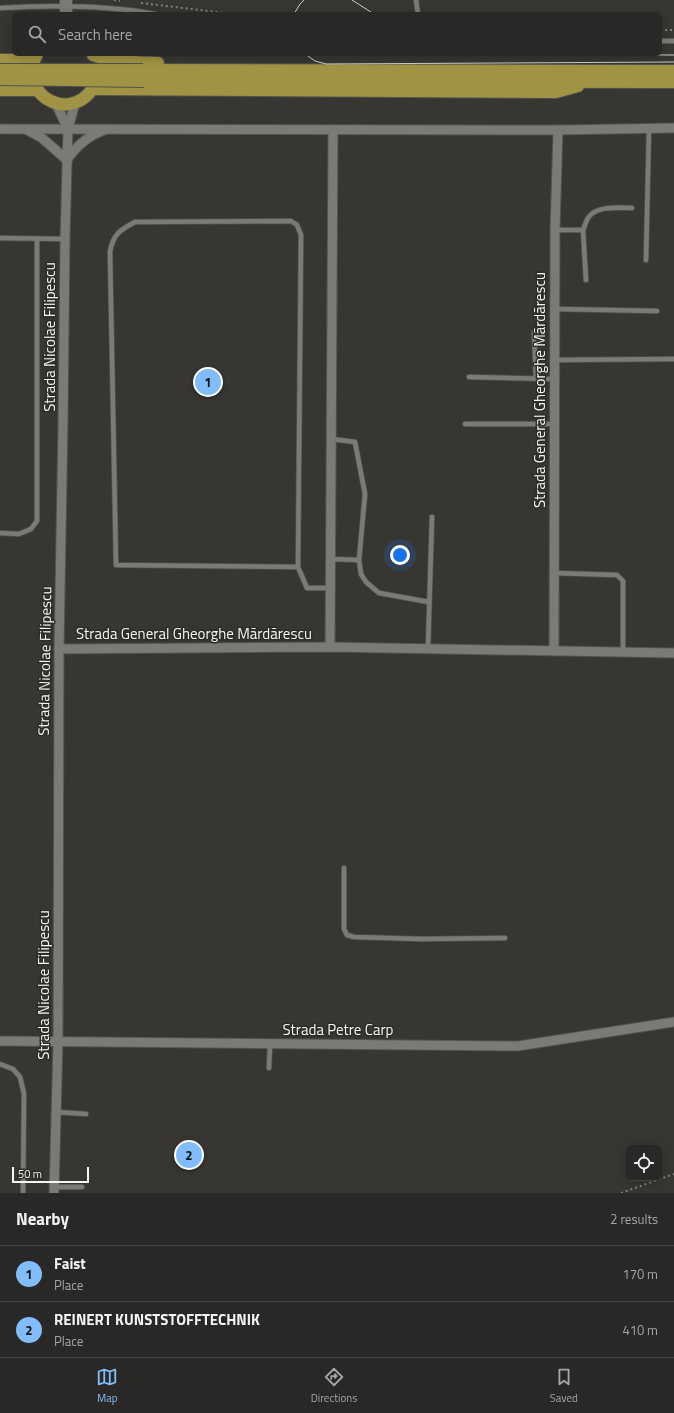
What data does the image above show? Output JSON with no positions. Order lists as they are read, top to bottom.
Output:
{
  "streets": {
    "street": ["Strada Nicolae Filipescu", "Strada General Gheorghe Mărdărescu", "Strada Petre Carp"]
  },
  "crossings": [
    ["Strada Nicolae Filipescu", "Strada General Gheorghe Mărdărescu"],
    ["Strada Nicolae Filipescu", "Strada Petre Carp"]
  ],
  "scale_bar": "50 m",
  "page": {
    "search": "Search here",
    "pins": ["1", "2"],
    "scale": "50 m",
    "heading": ["Nearby", "2 results"],
    "list": [
      {
        "mark": "1",
        "name": "Faist",
        "note": "Place",
        "value": "170 m"
      },
      {
        "mark": "2",
        "name": "REINERT KUNSTSTOFFTECHNIK",
        "note": "Place",
        "value": "410 m"
      }
    ],
    "nav": ["Map", "Directions", "Saved"]
  }
}
